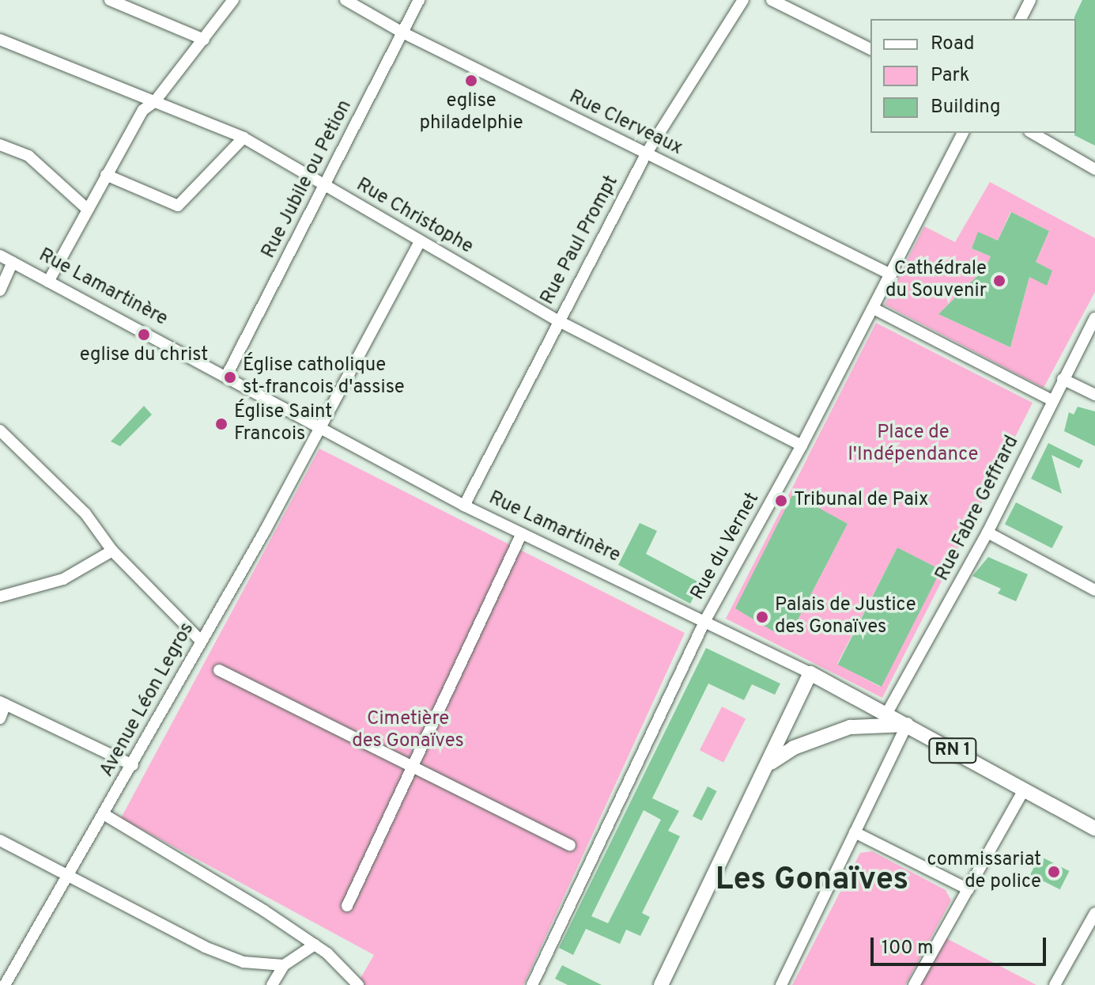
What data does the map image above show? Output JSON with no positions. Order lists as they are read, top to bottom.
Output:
{
  "streets": {
    "main road": ["Rue Lamartinère", "RN 1"],
    "street": [
      "Rue Clerveaux",
      "Rue Jubile ou Petion",
      "Rue Christophe",
      "Rue Paul Prompt",
      "Rue Fabre Geffrard",
      "Rue du Vernet",
      "Avenue Léon Legros"
    ]
  },
  "crossings": [
    ["Rue Clerveaux", "Rue Jubile ou Petion"],
    ["Rue Clerveaux", "Rue Paul Prompt"],
    ["Rue Clerveaux", "Rue du Vernet"],
    ["Rue Jubile ou Petion", "Rue Christophe"],
    ["Rue Jubile ou Petion", "Rue Lamartinère"],
    ["Rue Christophe", "Rue Paul Prompt"],
    ["Rue Christophe", "Rue du Vernet"],
    ["Rue Christophe", "Avenue Léon Legros"],
    ["Rue Paul Prompt", "Rue Lamartinère"],
    ["Rue Lamartinère", "Rue Fabre Geffrard"],
    ["Rue Lamartinère", "Rue du Vernet"],
    ["Rue Lamartinère", "Avenue Léon Legros"],
    ["Rue Lamartinère", "RN 1"]
  ],
  "districts": ["Les Gonaïves"],
  "parks": ["Place de l'Indépendance", "Cimetière des Gonaïves"],
  "places": [
    "eglise philadelphie",
    "Cathédrale du Souvenir",
    "eglise du christ",
    "Église catholique st-francois d'assise",
    "Église Saint Francois",
    "Tribunal de Paix",
    "Palais de Justice des Gonaïves",
    "commissariat de police"
  ],
  "legend": ["Road", "Park", "Building"],
  "scale_bar": "100 m"
}
